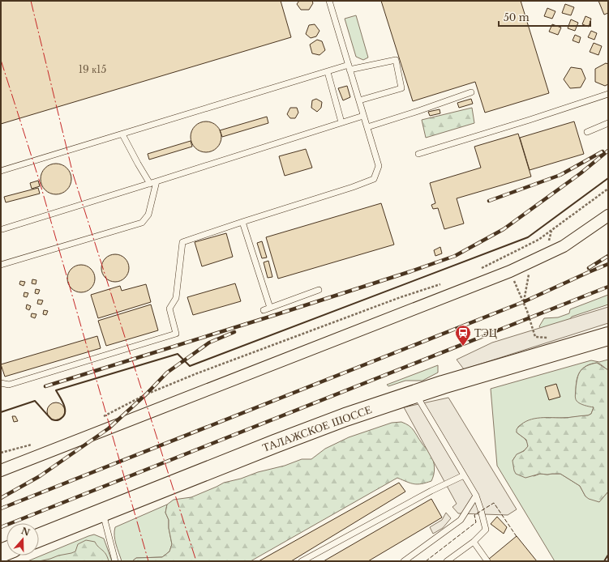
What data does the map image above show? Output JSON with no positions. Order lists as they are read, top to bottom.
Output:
{
  "streets": {
    "main road": ["ТАЛАЖСКОЕ ШОССЕ"]
  },
  "places": {
    "station": ["ТЭЦ"]
  },
  "house_numbers": ["19 к15"],
  "scale_bar": "50 m",
  "north": "top"
}
